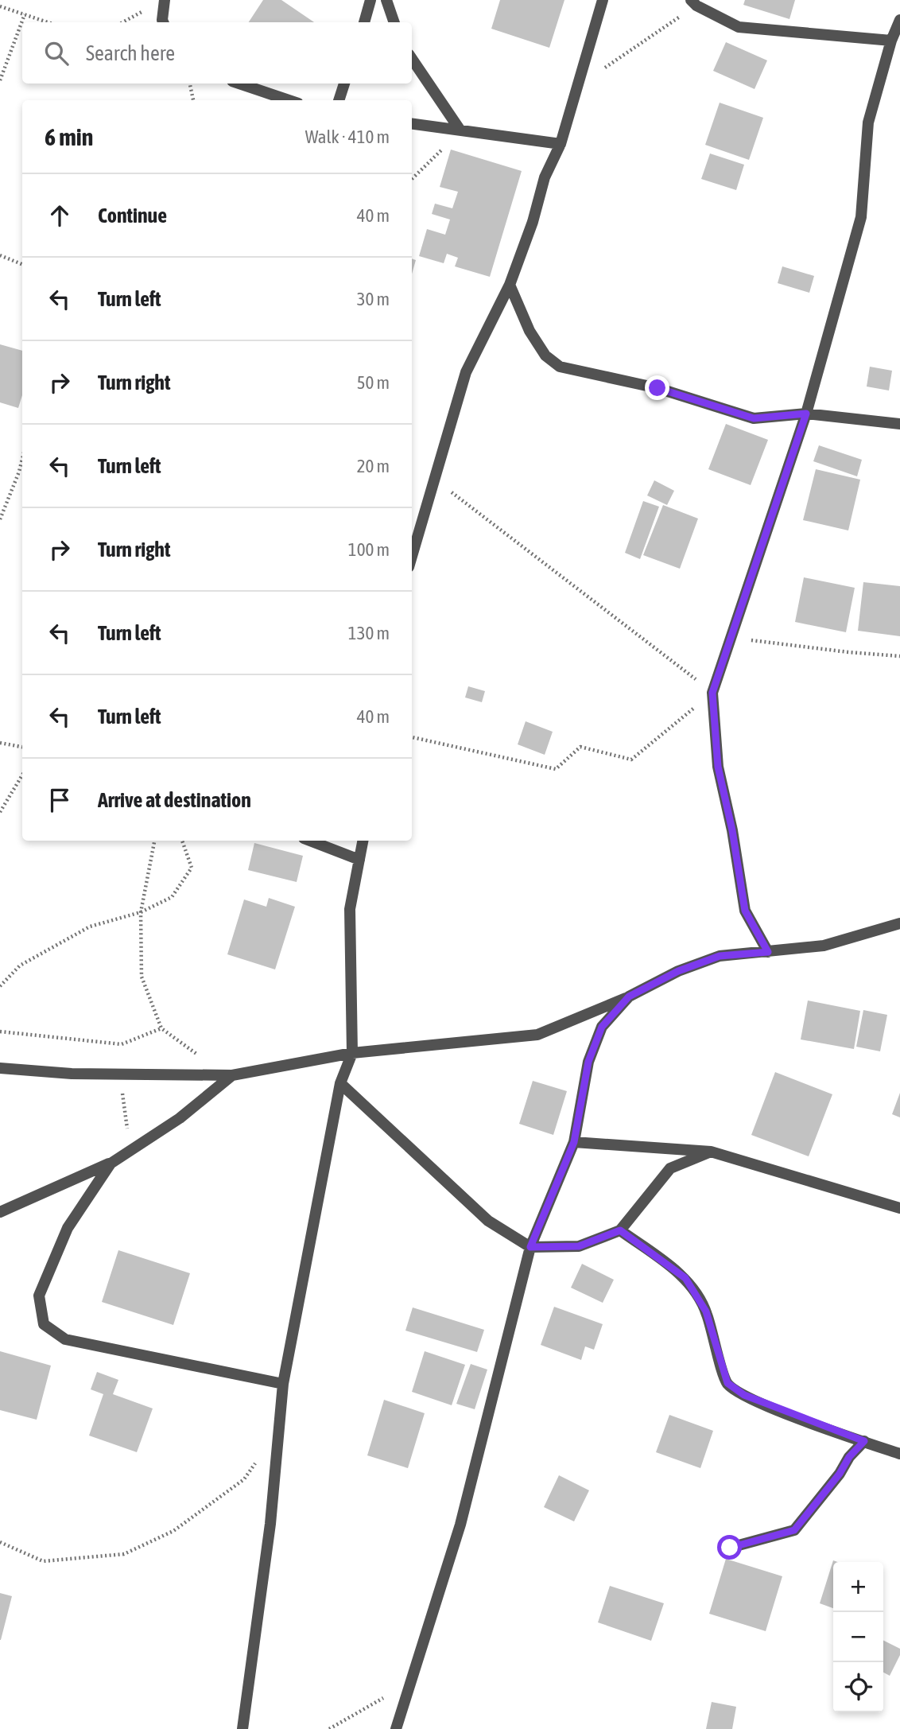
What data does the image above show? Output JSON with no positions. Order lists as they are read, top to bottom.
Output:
{
  "page": {
    "search": "Search here",
    "heading": ["6 min", "Walk · 410 m"],
    "list": [
      ["Continue", "40 m"],
      ["Turn left", "30 m"],
      ["Turn right", "50 m"],
      ["Turn left", "20 m"],
      ["Turn right", "100 m"],
      ["Turn left", "130 m"],
      ["Turn left", "40 m"],
      "Arrive at destination"
    ],
    "map_buttons": ["+", "−"]
  }
}
